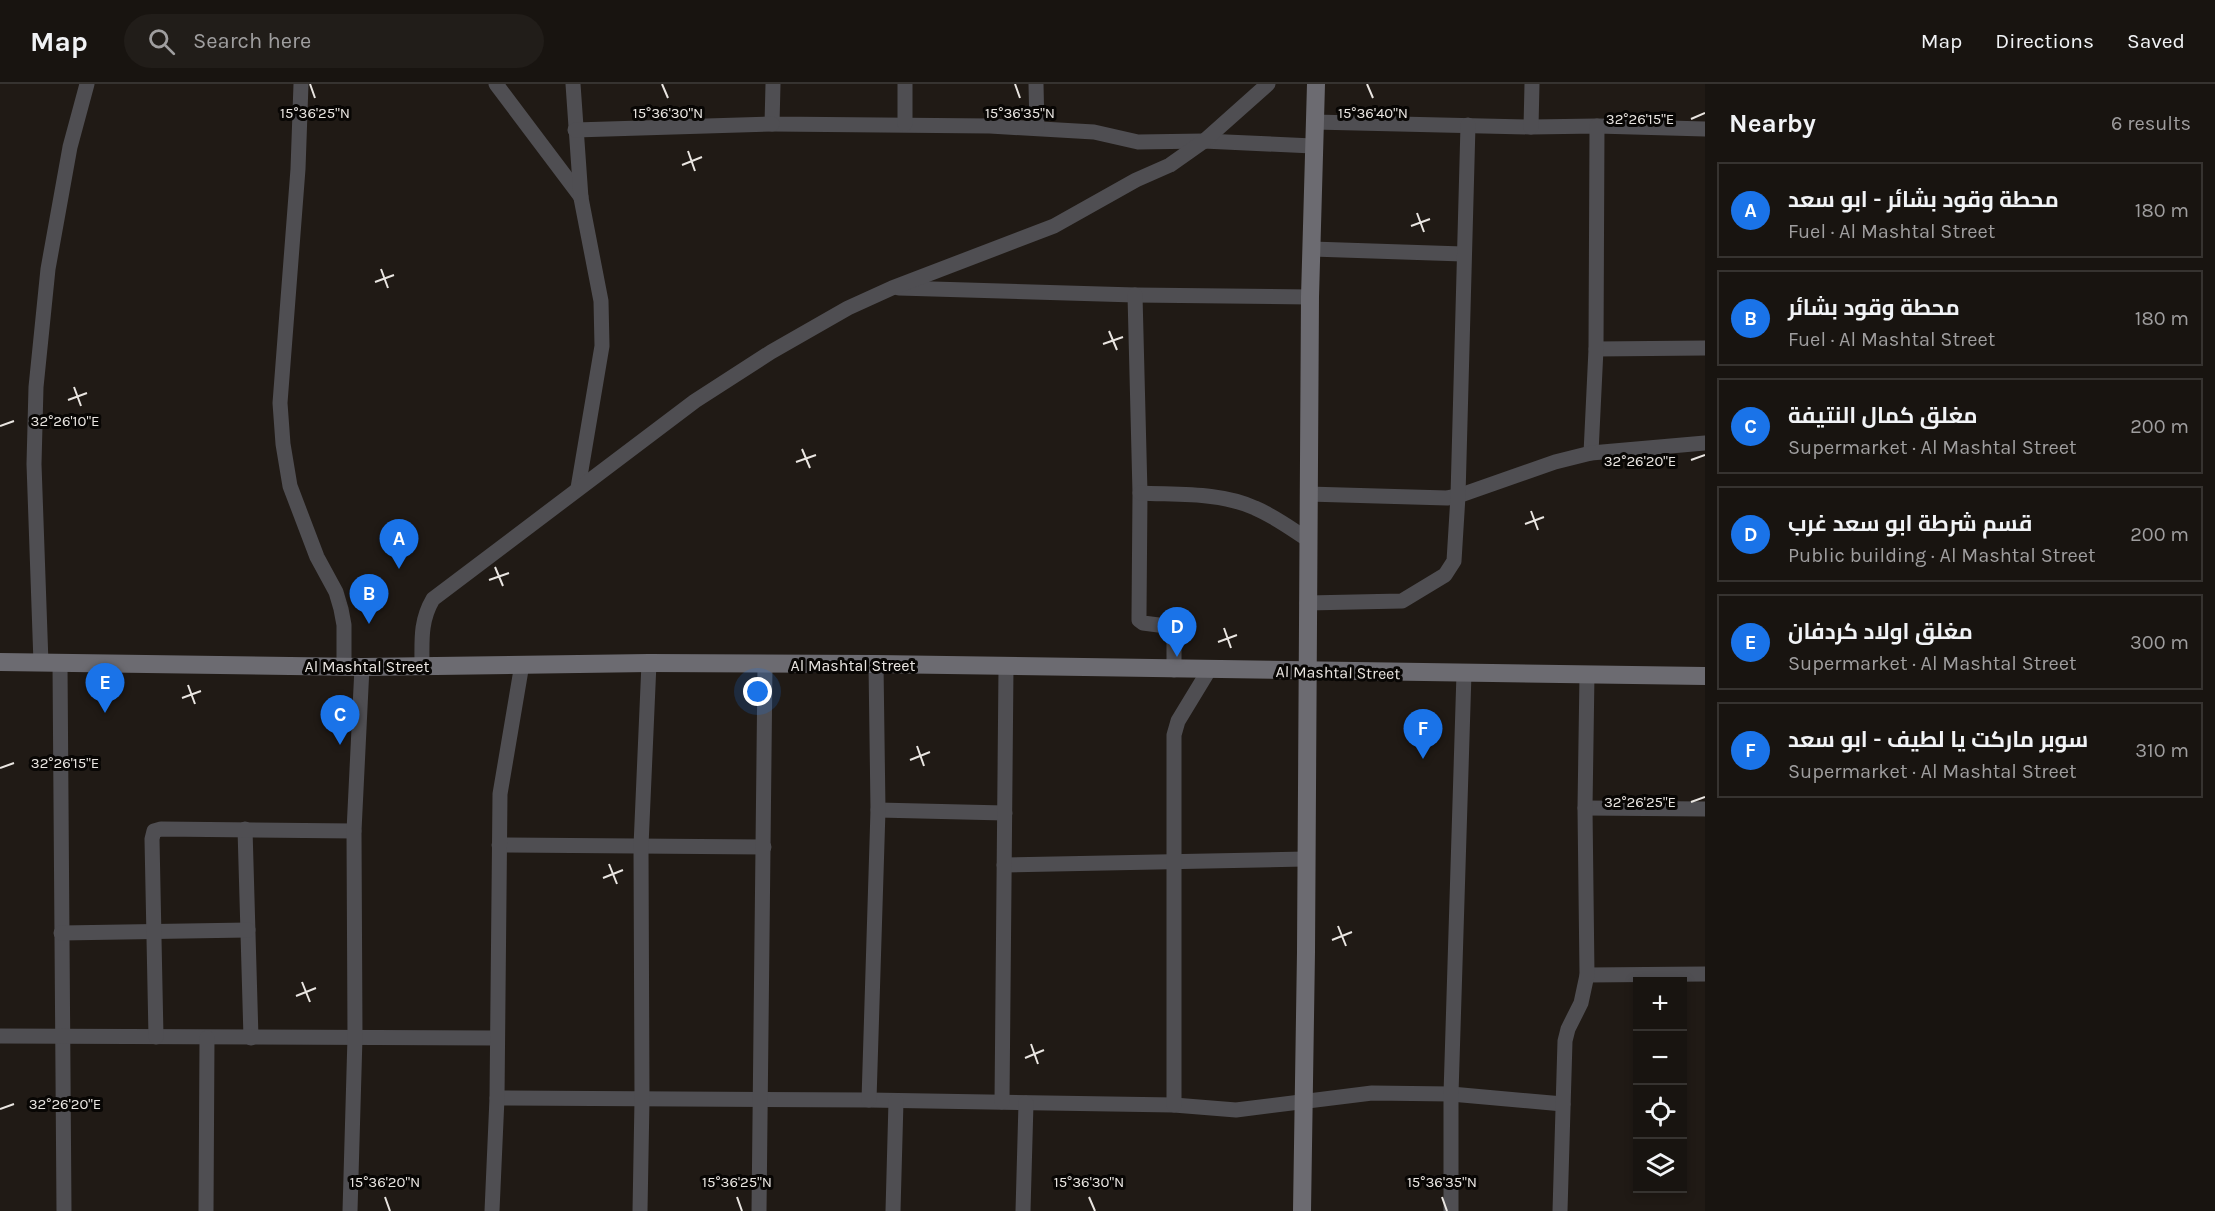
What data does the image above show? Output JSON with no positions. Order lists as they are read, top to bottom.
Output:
{
  "streets": {
    "street": ["Al Mashtal Street"]
  },
  "page": {
    "header": "Map",
    "search": "Search here",
    "nav": ["Map", "Directions", "Saved"],
    "heading": ["Nearby", "6 results"],
    "list": [
      {
        "mark": "A",
        "name": "محطة وقود بشائر - ابو سعد",
        "note": "Fuel · Al Mashtal Street",
        "value": "180 m"
      },
      {
        "mark": "B",
        "name": "محطة وقود بشائر",
        "note": "Fuel · Al Mashtal Street",
        "value": "180 m"
      },
      {
        "mark": "C",
        "name": "مغلق كمال النتيفة",
        "note": "Supermarket · Al Mashtal Street",
        "value": "200 m"
      },
      {
        "mark": "D",
        "name": "قسم شرطة ابو سعد غرب",
        "note": "Public building · Al Mashtal Street",
        "value": "200 m"
      },
      {
        "mark": "E",
        "name": "مغلق اولاد كردفان",
        "note": "Supermarket · Al Mashtal Street",
        "value": "300 m"
      },
      {
        "mark": "F",
        "name": "سوبر ماركت يا لطيف - ابو سعد",
        "note": "Supermarket · Al Mashtal Street",
        "value": "310 m"
      }
    ],
    "pins": [
      "A",
      "B",
      "D",
      "E",
      "C",
      "F"
    ],
    "map_buttons": ["+", "−"]
  },
  "coordinates": [
    "15°36'25\"N",
    "15°36'30\"N",
    "15°36'35\"N",
    "15°36'40\"N",
    "32°26'15\"E",
    "32°26'10\"E",
    "32°26'20\"E",
    "32°26'25\"E",
    "15°36'20\"N"
  ]
}
